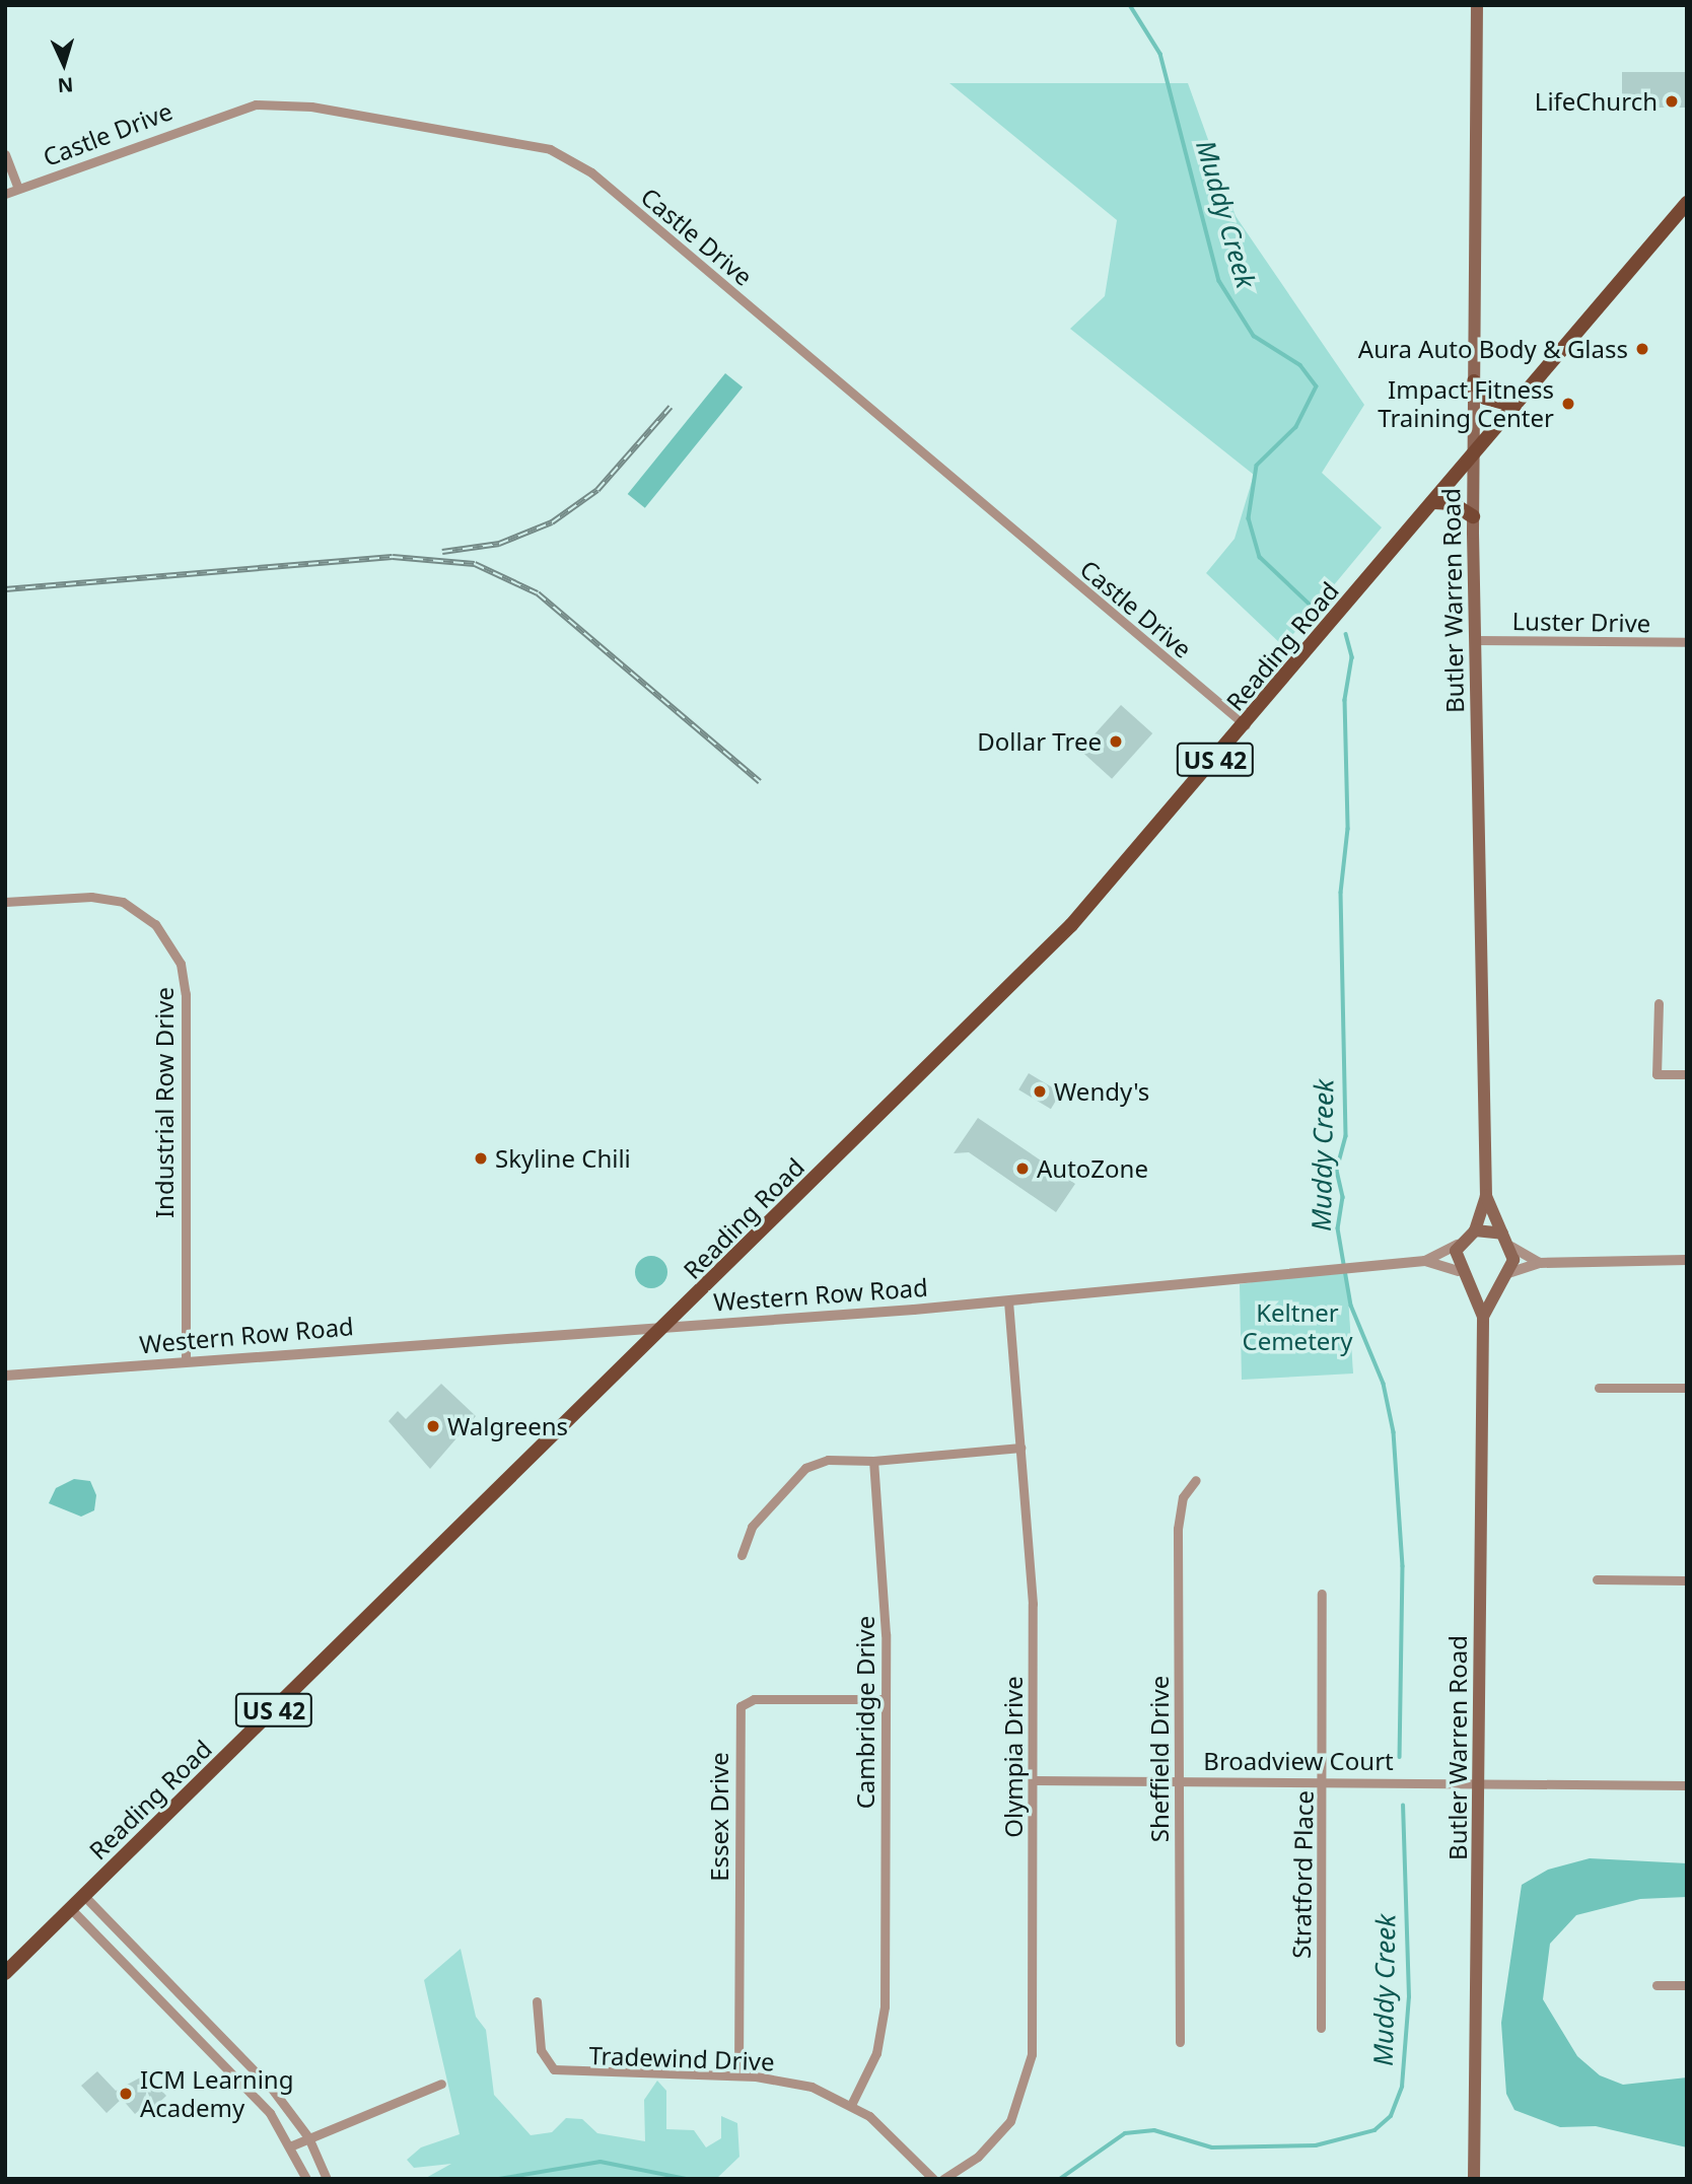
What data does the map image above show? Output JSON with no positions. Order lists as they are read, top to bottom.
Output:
{
  "streets": {
    "main road": ["Butler Warren Road", "Reading Road", "US 42"],
    "street": [
      "Castle Drive",
      "Luster Drive",
      "Industrial Row Drive",
      "Western Row Road",
      "Cambridge Drive",
      "Olympia Drive",
      "Sheffield Drive",
      "Broadview Court",
      "Essex Drive",
      "Stratford Place",
      "Tradewind Drive"
    ]
  },
  "crossings": [
    ["Castle Drive", "Reading Road"],
    ["Butler Warren Road", "Luster Drive"],
    ["Butler Warren Road", "Reading Road"],
    ["Butler Warren Road", "US 42"],
    ["Butler Warren Road", "Western Row Road"],
    ["Butler Warren Road", "Broadview Court"],
    ["Reading Road", "US 42"],
    ["Reading Road", "Western Row Road"],
    ["Industrial Row Drive", "Western Row Road"],
    ["Western Row Road", "Olympia Drive"],
    ["Cambridge Drive", "Essex Drive"],
    ["Cambridge Drive", "Tradewind Drive"],
    ["Olympia Drive", "Broadview Court"],
    ["Sheffield Drive", "Broadview Court"],
    ["Broadview Court", "Stratford Place"],
    ["Essex Drive", "Tradewind Drive"]
  ],
  "water": ["Muddy Creek"],
  "parks": ["Keltner Cemetery"],
  "places": [
    "LifeChurch",
    "Aura Auto Body & Glass",
    "Impact Fitness Training Center",
    "Dollar Tree",
    "Wendy's",
    "Skyline Chili",
    "AutoZone",
    "Walgreens",
    "ICM Learning Academy"
  ],
  "north": "bottom"
}
